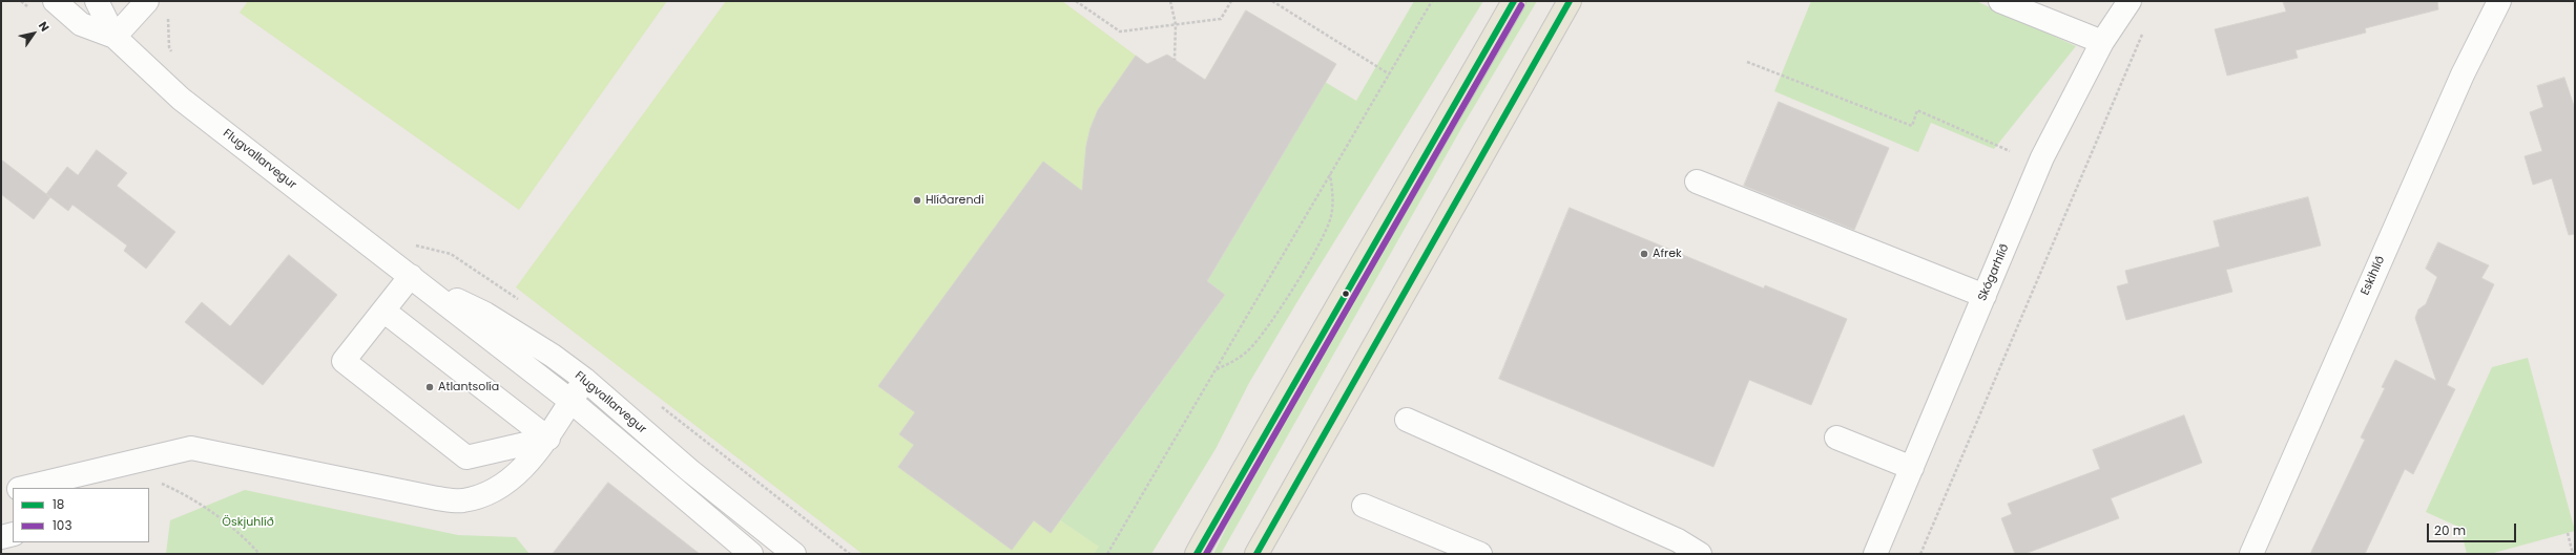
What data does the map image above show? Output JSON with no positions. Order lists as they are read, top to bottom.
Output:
{
  "streets": {
    "street": ["Flugvallarvegur", "Skógarhlíð", "Eskihlíð"]
  },
  "parks": ["Öskjuhlíð"],
  "places": ["Hlíðarendi", "Afrek", "Atlantsolía"],
  "lines": ["transit line 18", "transit line 103"],
  "legend": ["18", "103"],
  "scale_bar": "20 m",
  "north": "top right"
}
